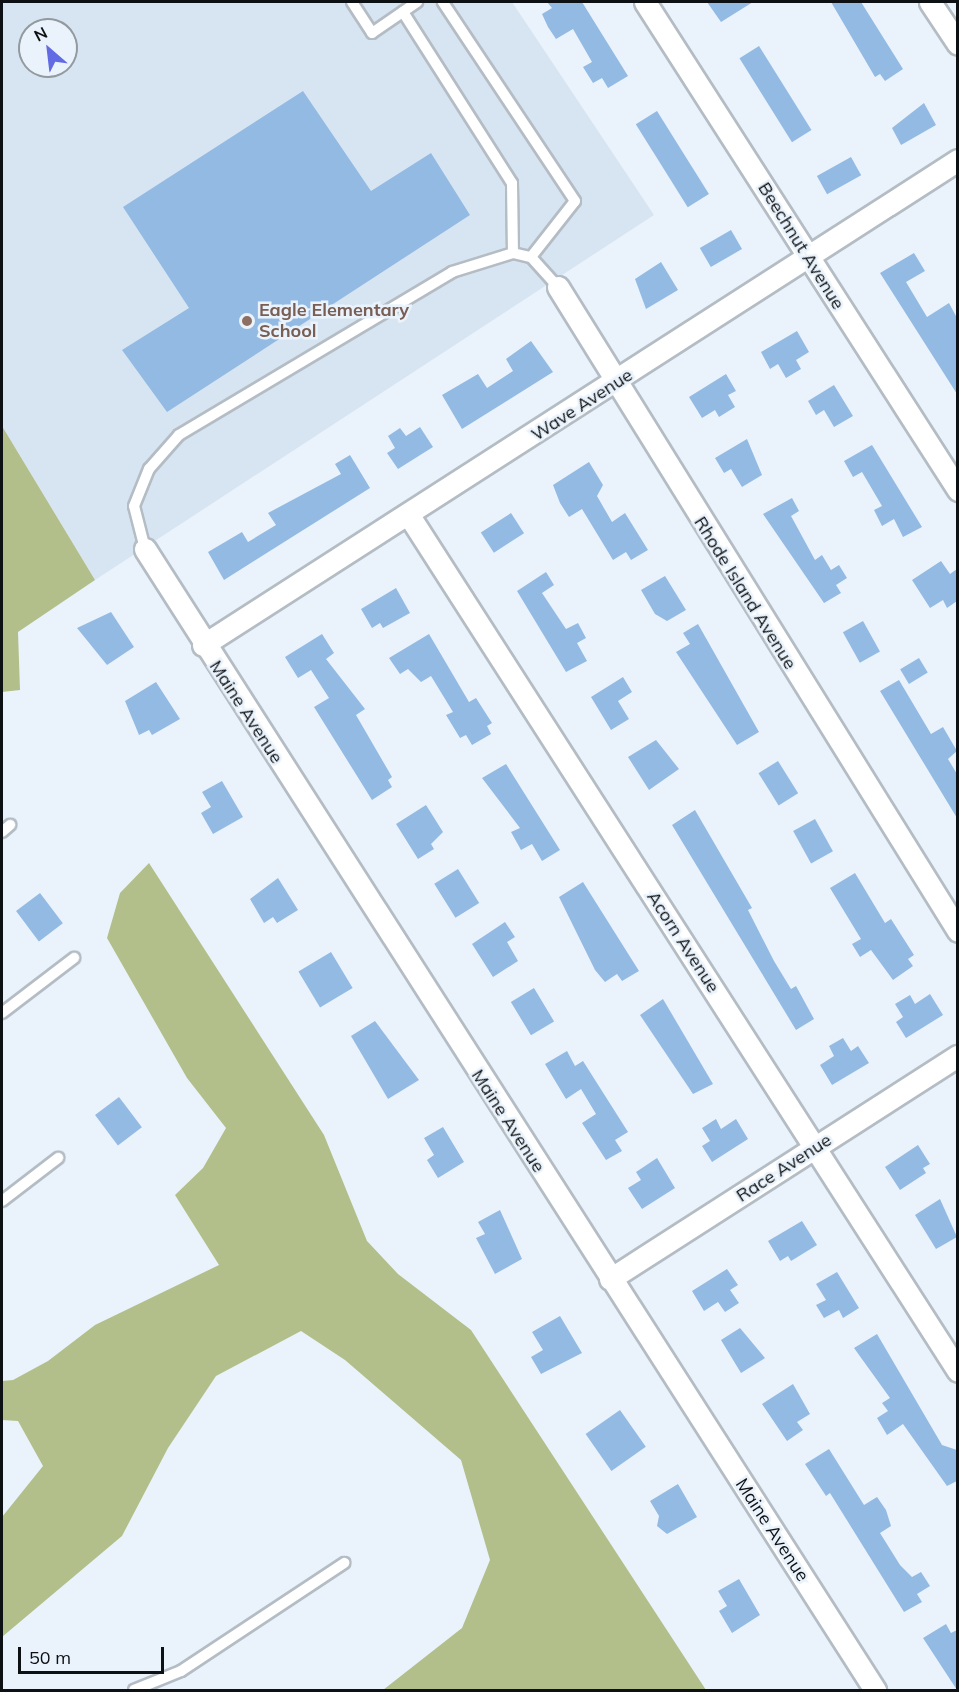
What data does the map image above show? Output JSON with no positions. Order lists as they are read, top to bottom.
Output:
{
  "streets": {
    "street": [
      "Beechnut Avenue",
      "Wave Avenue",
      "Rhode Island Avenue",
      "Maine Avenue",
      "Acorn Avenue",
      "Race Avenue"
    ]
  },
  "crossings": [
    ["Beechnut Avenue", "Wave Avenue"],
    ["Wave Avenue", "Rhode Island Avenue"],
    ["Wave Avenue", "Maine Avenue"],
    ["Wave Avenue", "Acorn Avenue"],
    ["Maine Avenue", "Race Avenue"],
    ["Acorn Avenue", "Race Avenue"]
  ],
  "places": ["Eagle Elementary School"],
  "scale_bar": "50 m",
  "north": "top left"
}
